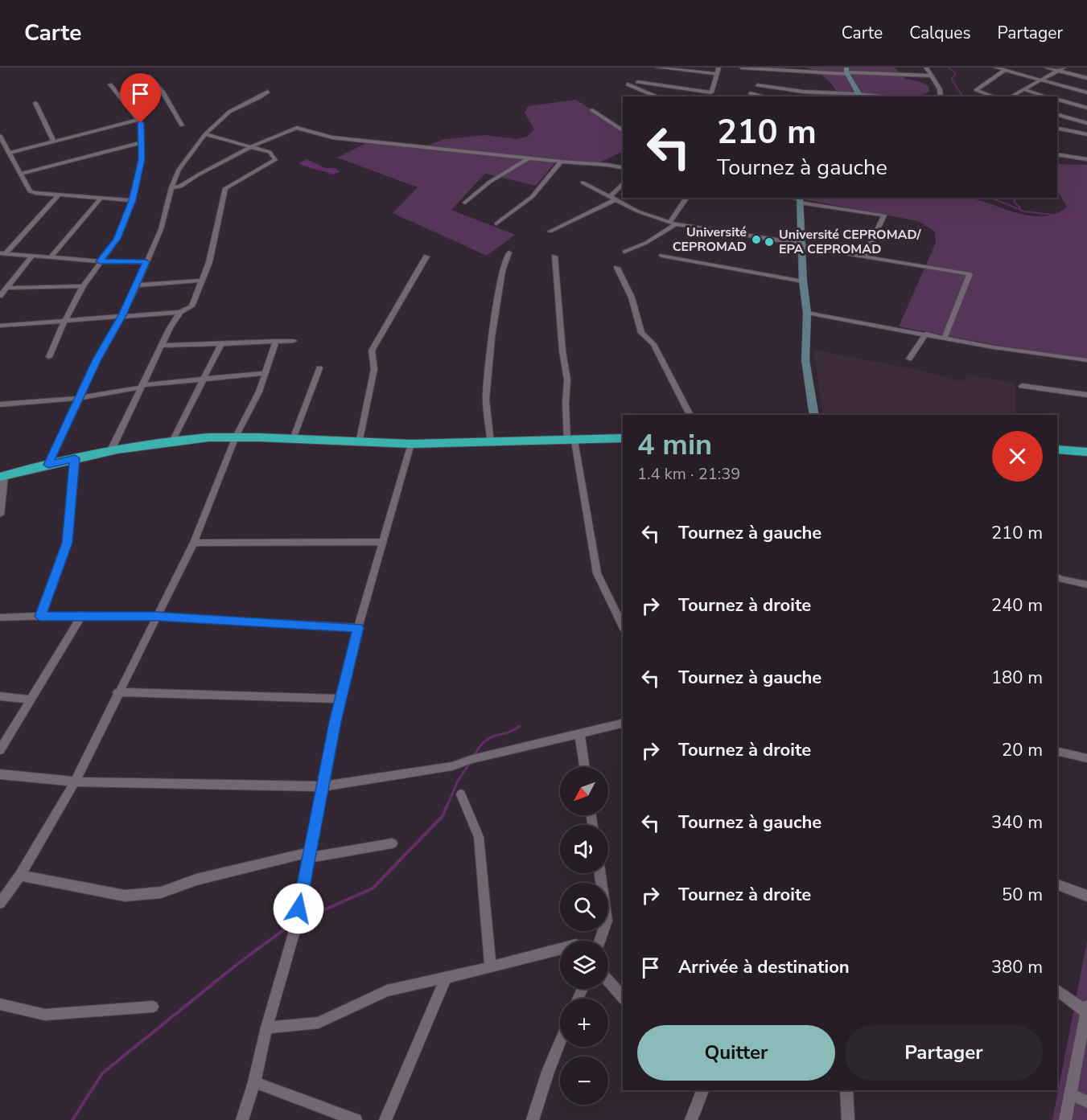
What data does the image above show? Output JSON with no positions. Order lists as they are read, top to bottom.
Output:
{
  "places": ["Université CEPROMAD", "Université CEPROMAD/ EPA CEPROMAD"],
  "north": "bottom left",
  "page": {
    "header": "Carte",
    "nav": ["Carte", "Calques", "Partager"],
    "turn": ["210 m", "Tournez à gauche"],
    "heading": ["4 min", "1.4 km · 21:39"],
    "list": [
      {
        "name": "Tournez à gauche",
        "value": "210 m"
      },
      {
        "name": "Tournez à droite",
        "value": "240 m"
      },
      {
        "name": "Tournez à gauche",
        "value": "180 m"
      },
      {
        "name": "Tournez à droite",
        "value": "20 m"
      },
      {
        "name": "Tournez à gauche",
        "value": "340 m"
      },
      {
        "name": "Tournez à droite",
        "value": "50 m"
      },
      {
        "name": "Arrivée à destination",
        "value": "380 m"
      }
    ],
    "map_buttons": ["+", "−"],
    "buttons": ["Quitter", "Partager"]
  }
}
